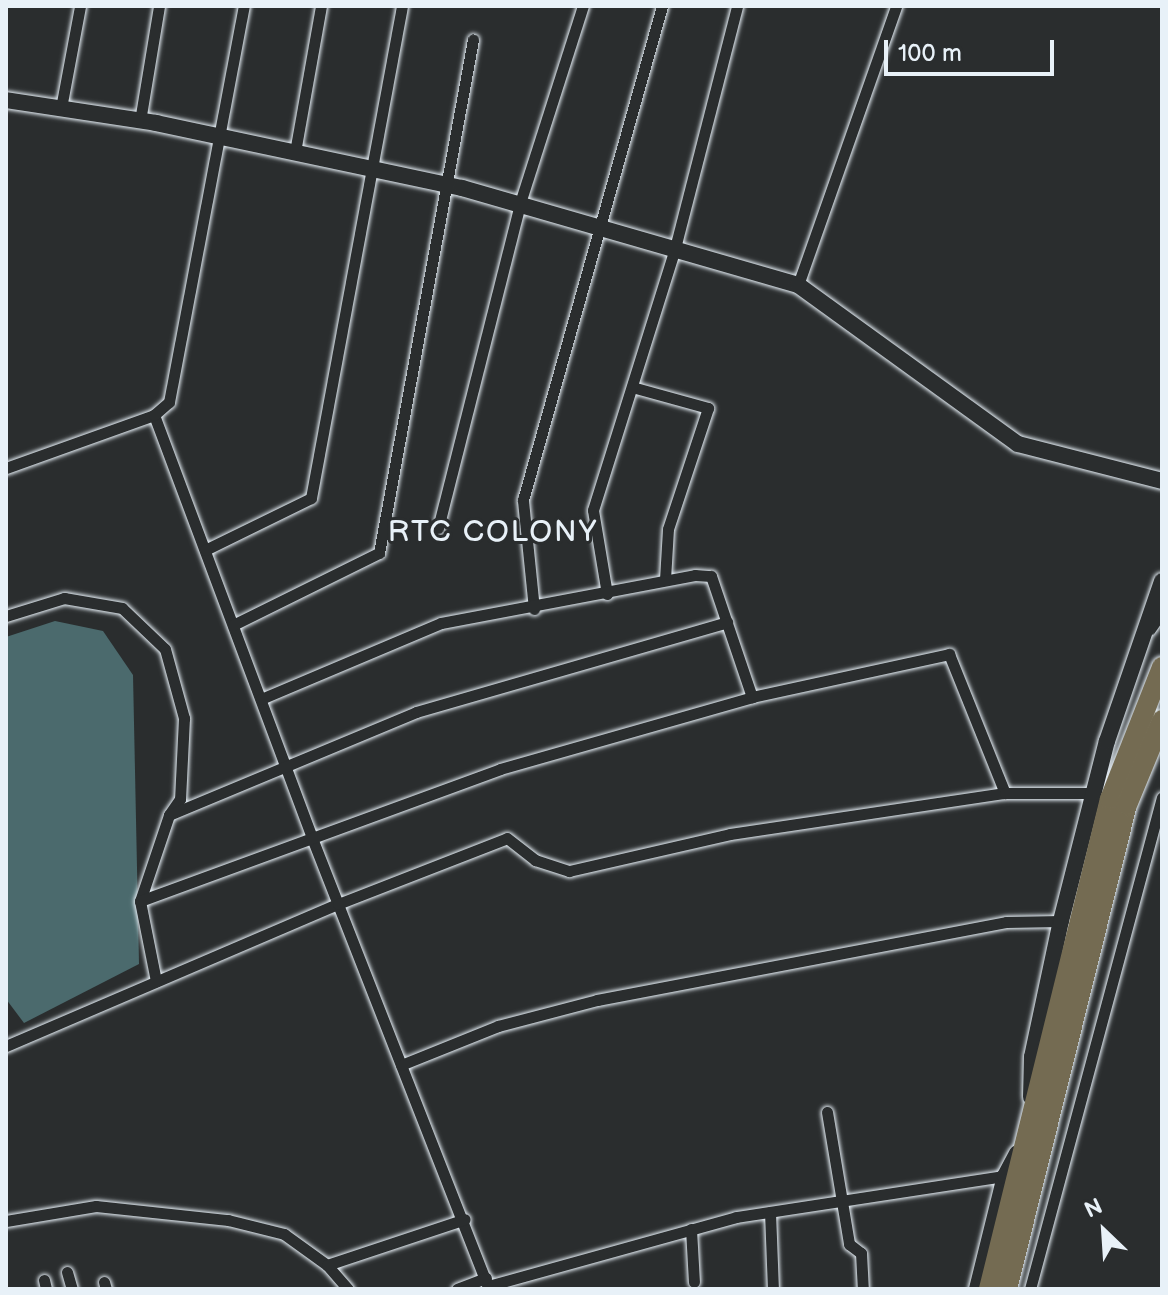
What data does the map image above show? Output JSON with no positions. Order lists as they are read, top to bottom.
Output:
{
  "districts": ["RTC COLONY"],
  "scale_bar": "100 m",
  "north": "top left"
}
